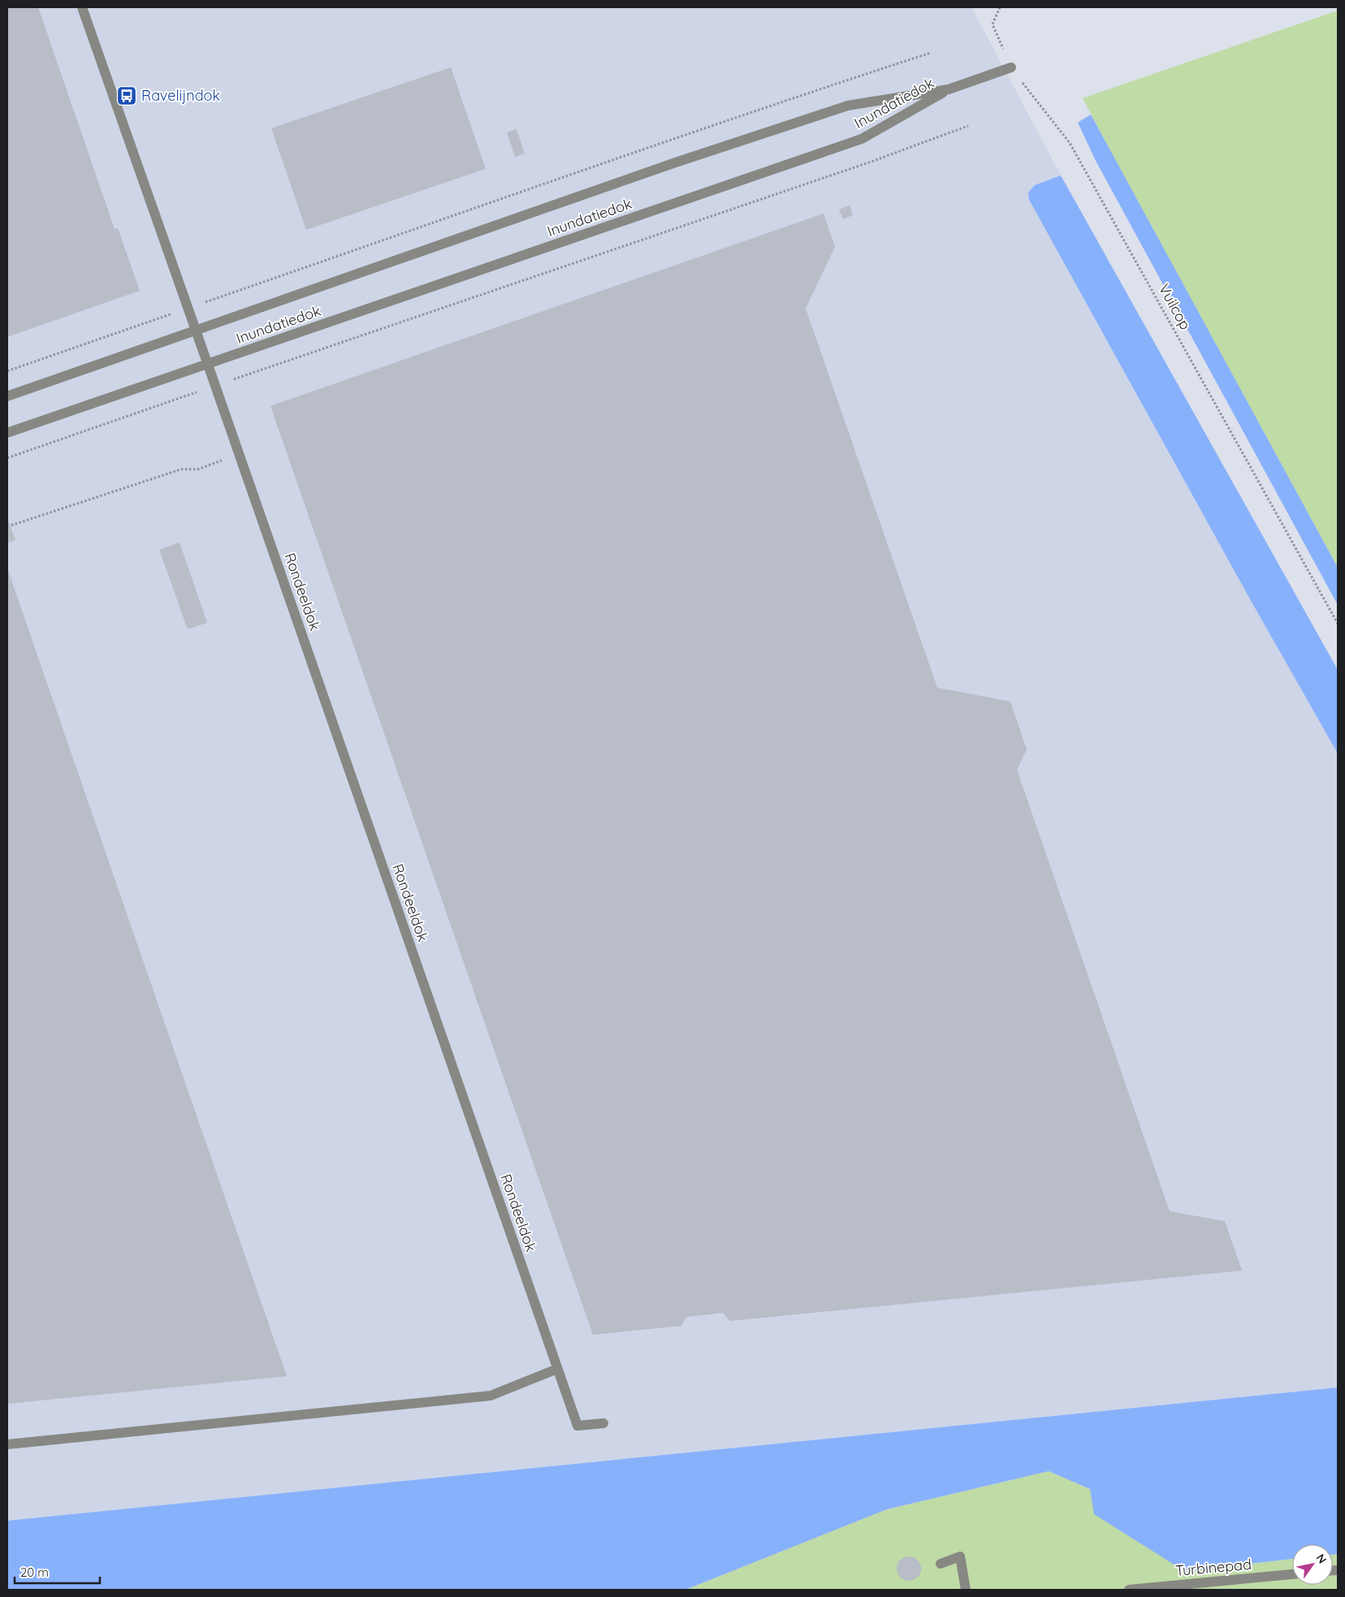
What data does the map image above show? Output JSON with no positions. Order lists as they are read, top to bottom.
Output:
{
  "streets": {
    "street": ["Inundatiedok", "Rondeeldok", "Turbinepad"],
    "path": ["Vuilcop"]
  },
  "crossings": [
    ["Inundatiedok", "Rondeeldok"]
  ],
  "places": {
    "bus stop": ["Ravelijndok"]
  },
  "scale_bar": "20 m",
  "north": "top right"
}
